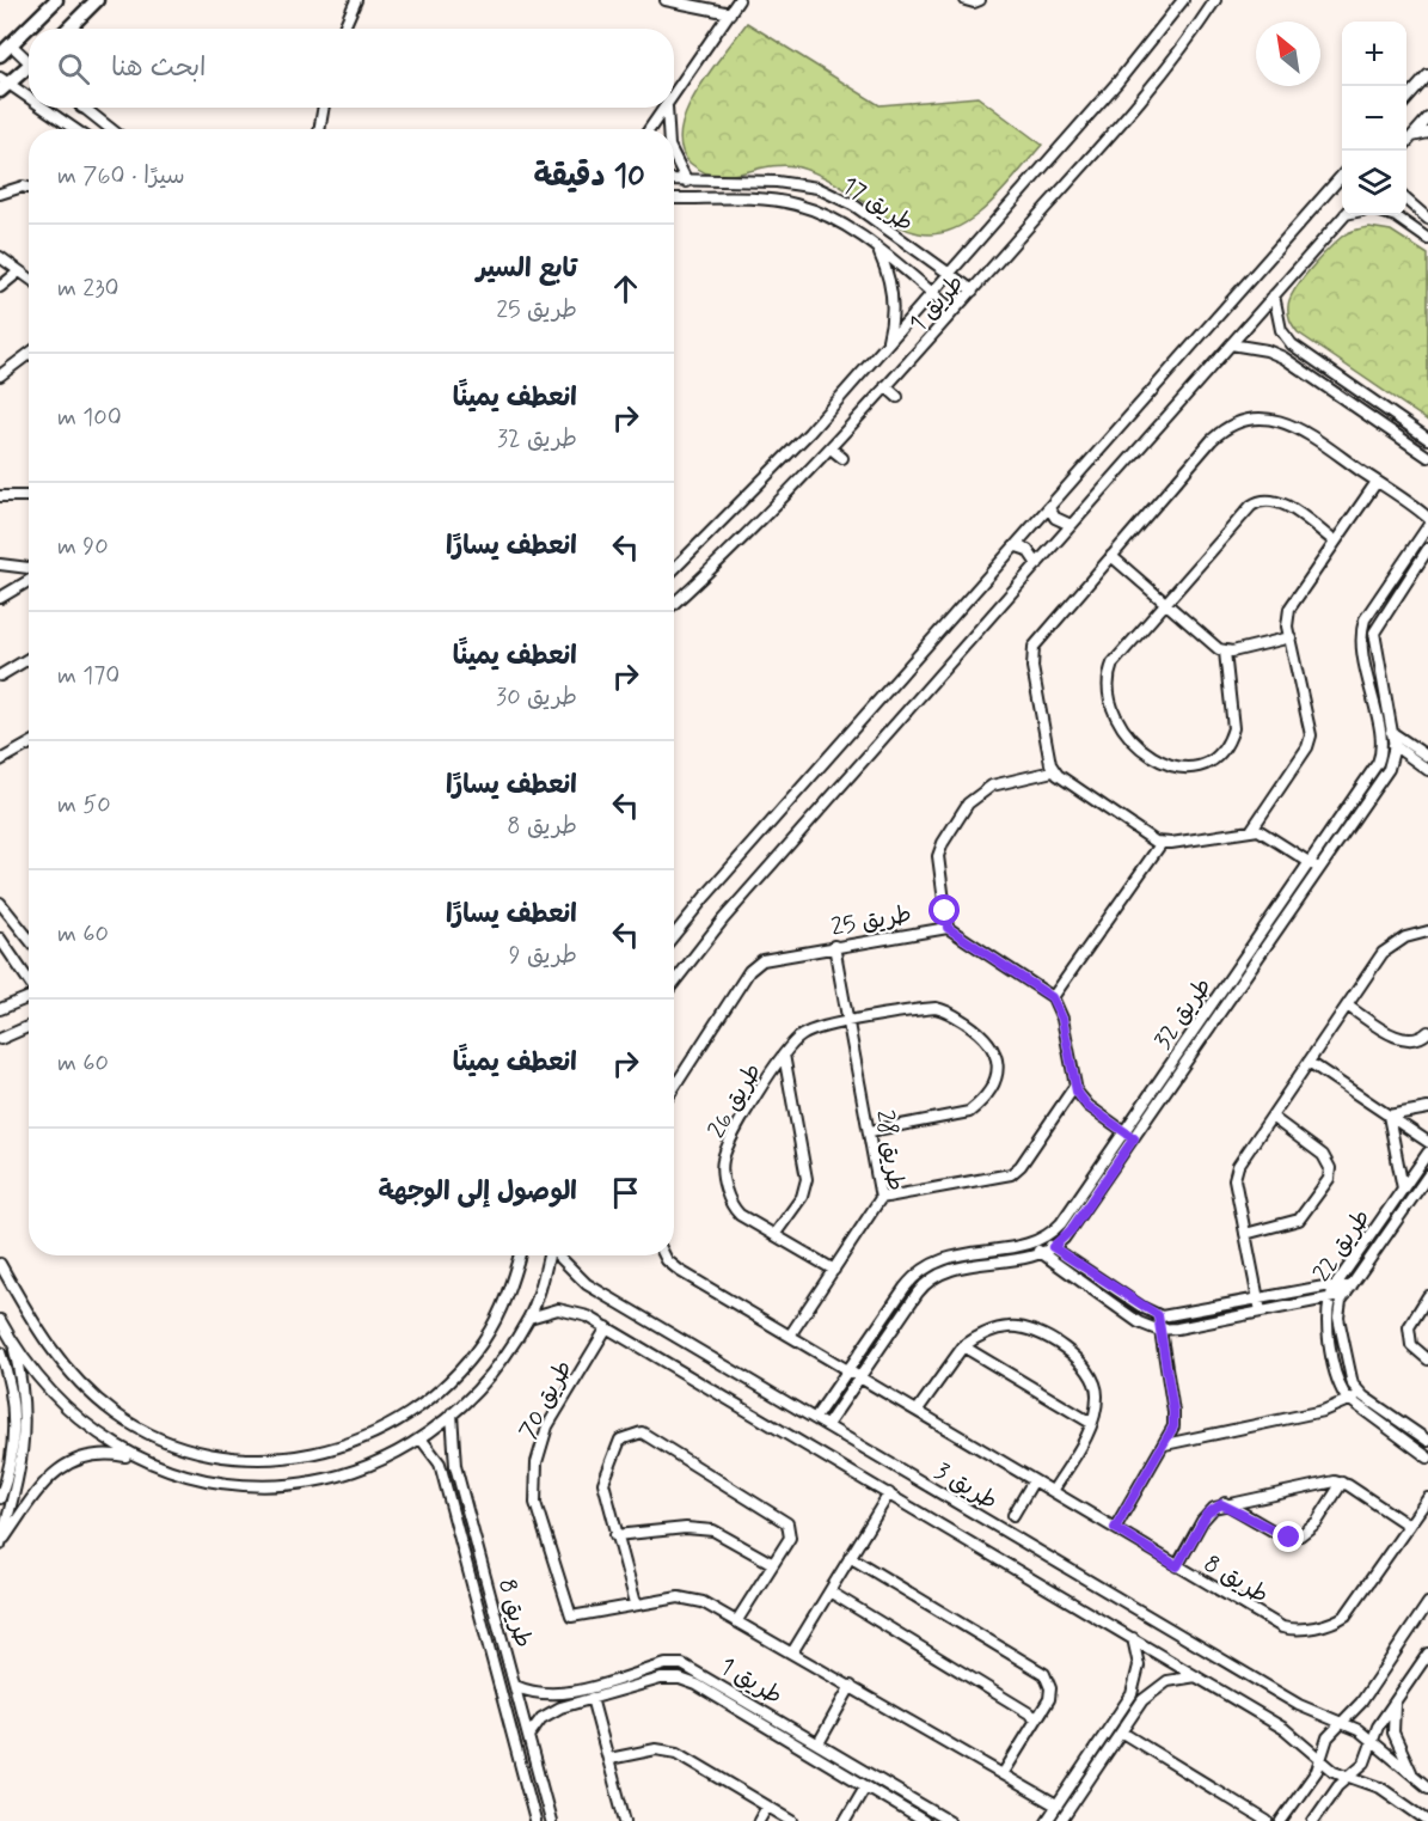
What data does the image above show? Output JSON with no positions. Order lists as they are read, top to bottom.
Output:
{
  "streets": {
    "street": [
      "طريق 17",
      "طريق 1",
      "طريق 25",
      "طريق 32",
      "طريق 26",
      "طريق 28",
      "طريق 22",
      "طريق 70",
      "طريق 3",
      "طريق 8"
    ]
  },
  "crossings": [
    ["طريق 17", "طريق 1"],
    ["طريق 1", "طريق 8"],
    ["طريق 25", "طريق 28"],
    ["طريق 32", "طريق 3"],
    ["طريق 32", "طريق 8"],
    ["طريق 26", "طريق 28"],
    ["طريق 70", "طريق 3"]
  ],
  "north": "top left",
  "page": {
    "map_buttons": ["+", "−"],
    "search": "ابحث هنا",
    "heading": ["10 دقيقة", "سيرًا · 760 m"],
    "list": [
      ["تابع السير", "طريق 25", "230 m"],
      ["انعطف يمينًا", "طريق 32", "100 m"],
      ["انعطف يسارًا", "90 m"],
      ["انعطف يمينًا", "طريق 30", "170 m"],
      ["انعطف يسارًا", "طريق 8", "50 m"],
      ["انعطف يسارًا", "طريق 9", "60 m"],
      ["انعطف يمينًا", "60 m"],
      "الوصول إلى الوجهة"
    ]
  }
}
